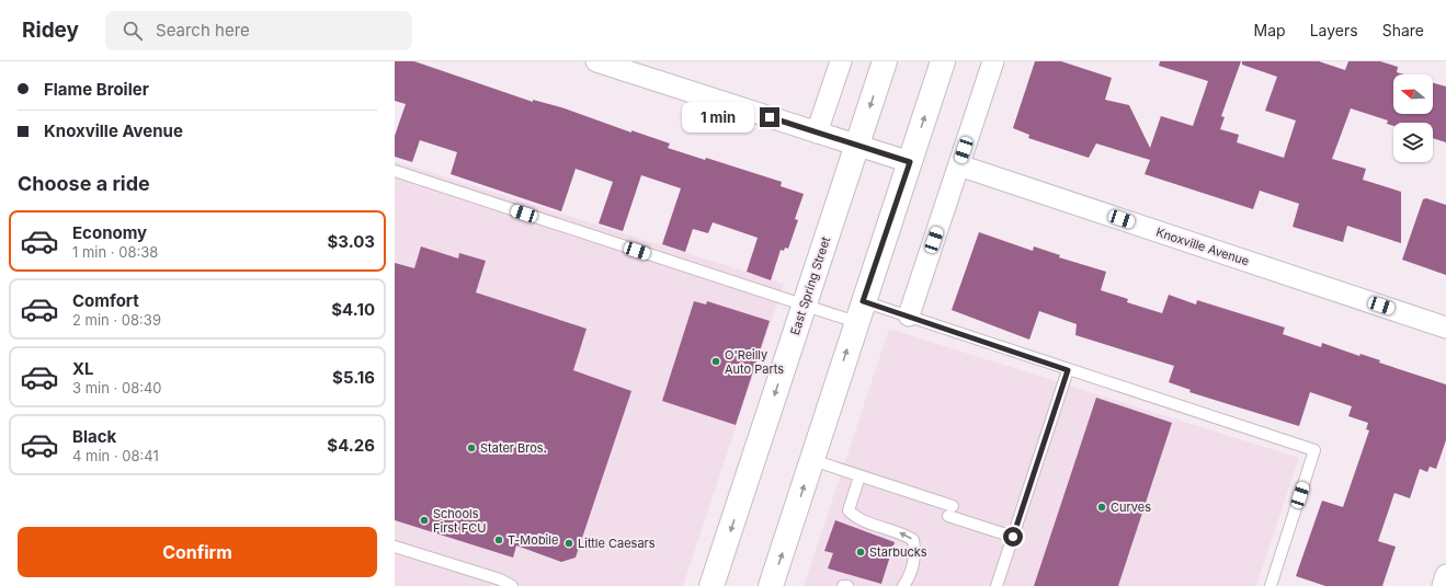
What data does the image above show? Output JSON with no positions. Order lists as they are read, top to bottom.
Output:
{
  "streets": {
    "main road": ["East Spring Street"],
    "street": ["Knoxville Avenue"]
  },
  "places": [
    "O'Reilly Auto Parts",
    "Stater Bros.",
    "Curves",
    "Schools First FCU",
    "T-Mobile",
    "Little Caesars",
    "Starbucks"
  ],
  "north": "left",
  "page": {
    "header": "Ridey",
    "search": "Search here",
    "nav": ["Map", "Layers", "Share"],
    "banner": ["Flame Broiler", "Knoxville Avenue"],
    "bubble": "1 min",
    "heading": "Choose a ride",
    "list": [
      {
        "name": "Economy",
        "note": "1 min · 08:38",
        "value": "$3.03"
      },
      {
        "name": "Comfort",
        "note": "2 min · 08:39",
        "value": "$4.10"
      },
      {
        "name": "XL",
        "note": "3 min · 08:40",
        "value": "$5.16"
      },
      {
        "name": "Black",
        "note": "4 min · 08:41",
        "value": "$4.26"
      }
    ],
    "buttons": "Confirm"
  }
}
